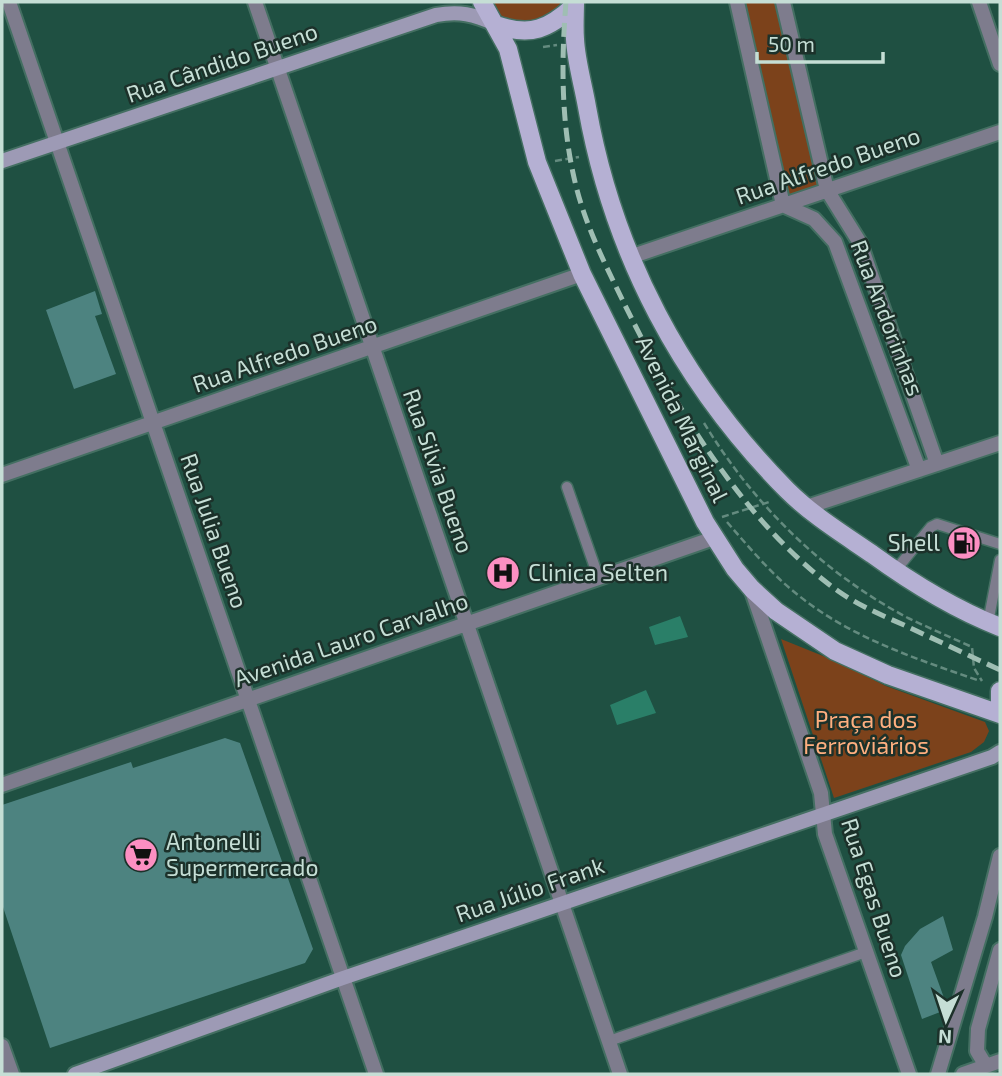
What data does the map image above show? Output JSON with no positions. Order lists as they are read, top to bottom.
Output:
{
  "streets": {
    "main road": ["Rua Cândido Bueno", "Avenida Marginal", "Rua Júlio Frank"],
    "street": [
      "Rua Alfredo Bueno",
      "Rua Andorinhas",
      "Rua Silvia Bueno",
      "Rua Julia Bueno",
      "Avenida Lauro Carvalho",
      "Rua Egas Bueno"
    ]
  },
  "crossings": [
    ["Rua Cândido Bueno", "Avenida Marginal"],
    ["Rua Cândido Bueno", "Rua Silvia Bueno"],
    ["Rua Cândido Bueno", "Rua Julia Bueno"],
    ["Rua Alfredo Bueno", "Rua Andorinhas"],
    ["Rua Alfredo Bueno", "Avenida Marginal"],
    ["Rua Alfredo Bueno", "Rua Silvia Bueno"],
    ["Rua Alfredo Bueno", "Rua Julia Bueno"],
    ["Avenida Marginal", "Avenida Lauro Carvalho"],
    ["Avenida Marginal", "Rua Egas Bueno"],
    ["Rua Silvia Bueno", "Avenida Lauro Carvalho"],
    ["Rua Silvia Bueno", "Rua Júlio Frank"],
    ["Rua Julia Bueno", "Avenida Lauro Carvalho"],
    ["Rua Julia Bueno", "Rua Júlio Frank"],
    ["Rua Júlio Frank", "Rua Egas Bueno"]
  ],
  "parks": ["Praça dos Ferroviários"],
  "places": {
    "fuel station": ["Shell"],
    "hospital": ["Clinica Selten"],
    "supermarket": ["Antonelli Supermercado"]
  },
  "scale_bar": "50 m",
  "north": "bottom"
}
